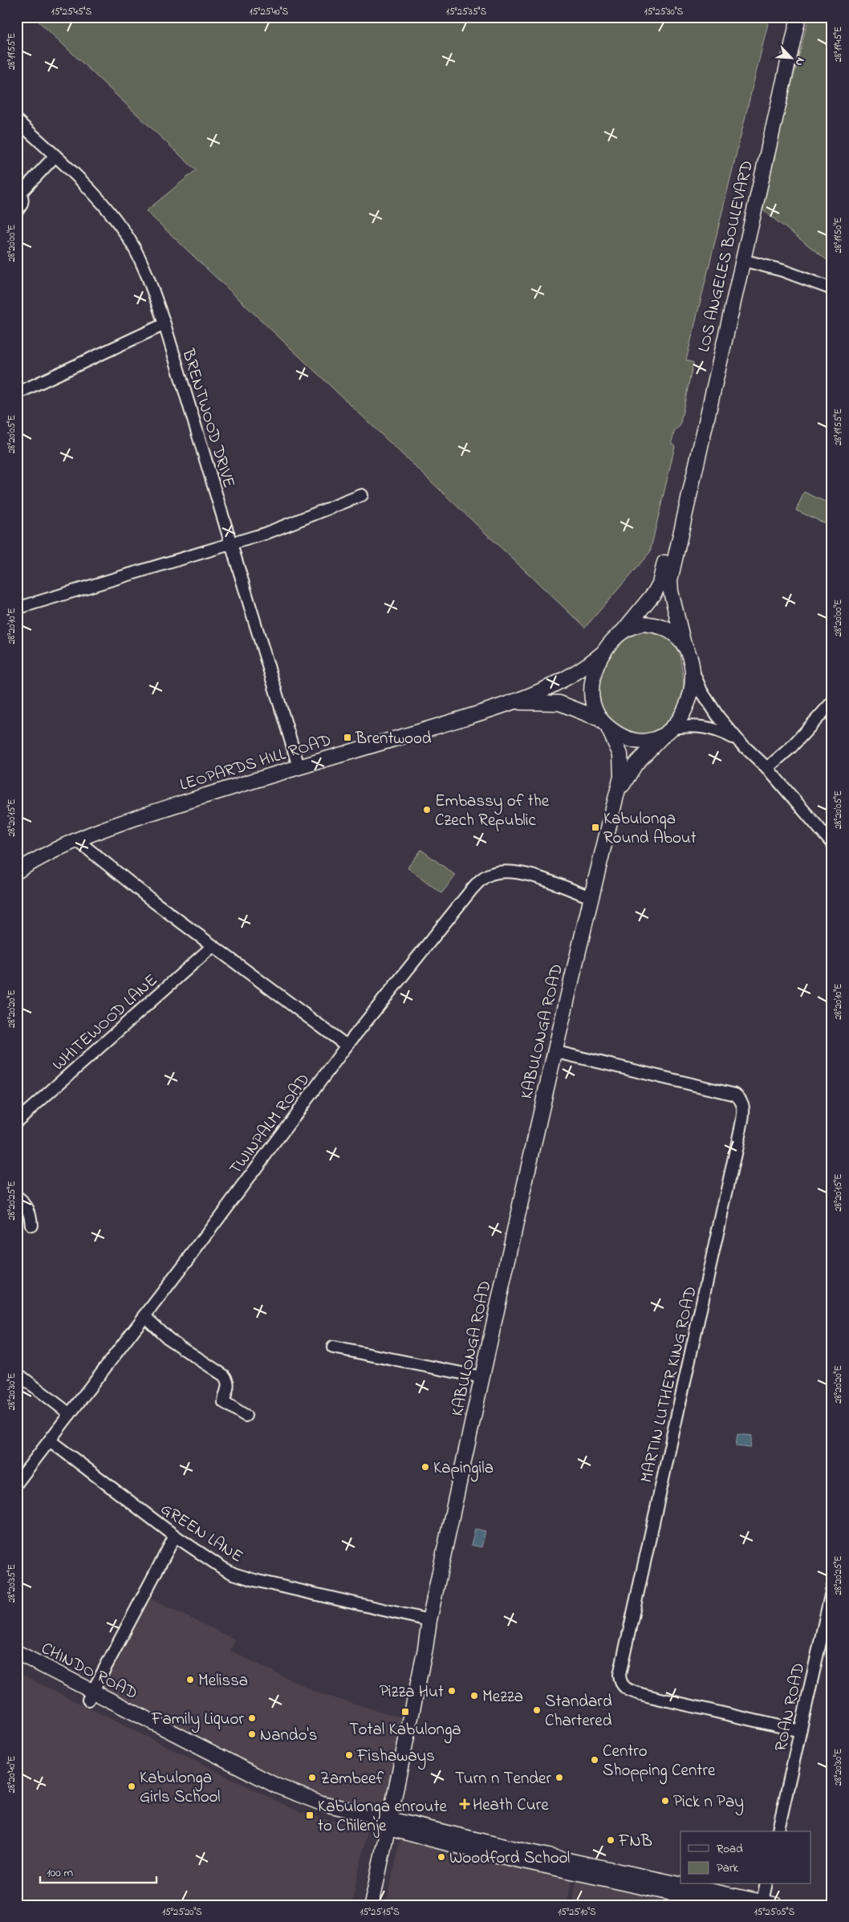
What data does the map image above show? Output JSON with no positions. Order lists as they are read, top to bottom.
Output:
{
  "streets": {
    "main road": [
      "LOS ANGELES BOULEVARD",
      "LEOPARDS HILL ROAD",
      "KABULONGA ROAD",
      "CHINDO ROAD"
    ],
    "street": [
      "BRENTWOOD DRIVE",
      "WHITEWOOD LANE",
      "TWINPALM ROAD",
      "MARTIN LUTHER KING ROAD",
      "GREEN LANE",
      "ROAN ROAD"
    ]
  },
  "crossings": [
    ["LOS ANGELES BOULEVARD", "LEOPARDS HILL ROAD"],
    ["LOS ANGELES BOULEVARD", "KABULONGA ROAD"],
    ["BRENTWOOD DRIVE", "LEOPARDS HILL ROAD"],
    ["LEOPARDS HILL ROAD", "KABULONGA ROAD"],
    ["KABULONGA ROAD", "TWINPALM ROAD"],
    ["KABULONGA ROAD", "MARTIN LUTHER KING ROAD"],
    ["KABULONGA ROAD", "GREEN LANE"],
    ["KABULONGA ROAD", "CHINDO ROAD"],
    ["TWINPALM ROAD", "GREEN LANE"],
    ["MARTIN LUTHER KING ROAD", "ROAN ROAD"]
  ],
  "places": {
    "transit": [
      "Brentwood",
      "Kabulonga Round About",
      "Total Kabulonga",
      "Kabulonga enroute to Chilenje"
    ],
    "other": [
      "Embassy of the Czech Republic",
      "Kapingila",
      "Melissa",
      "Pizza Hut",
      "Mezza",
      "Standard Chartered",
      "Family Liquor",
      "Nando's",
      "Fishaways",
      "Centro Shopping Centre",
      "Zambeef",
      "Turn n Tender",
      "Kabulonga Girls School",
      "Pick n Pay",
      "FNB",
      "Woodford School"
    ],
    "health": ["Heath Cure"]
  },
  "legend": ["Road", "Park"],
  "scale_bar": "100 m",
  "north": "bottom right",
  "coordinates": [
    "15°25'45\"S",
    "15°25'40\"S",
    "15°25'35\"S",
    "15°25'30\"S",
    "28°19'45\"E",
    "28°19'55\"E",
    "28°19'50\"E",
    "28°20'00\"E",
    "28°20'05\"E",
    "28°20'10\"E",
    "28°20'15\"E",
    "28°20'20\"E",
    "28°20'25\"E",
    "28°20'30\"E",
    "28°20'35\"E",
    "28°20'40\"E",
    "15°25'20\"S",
    "15°25'15\"S",
    "15°25'10\"S",
    "15°25'05\"S"
  ]
}
